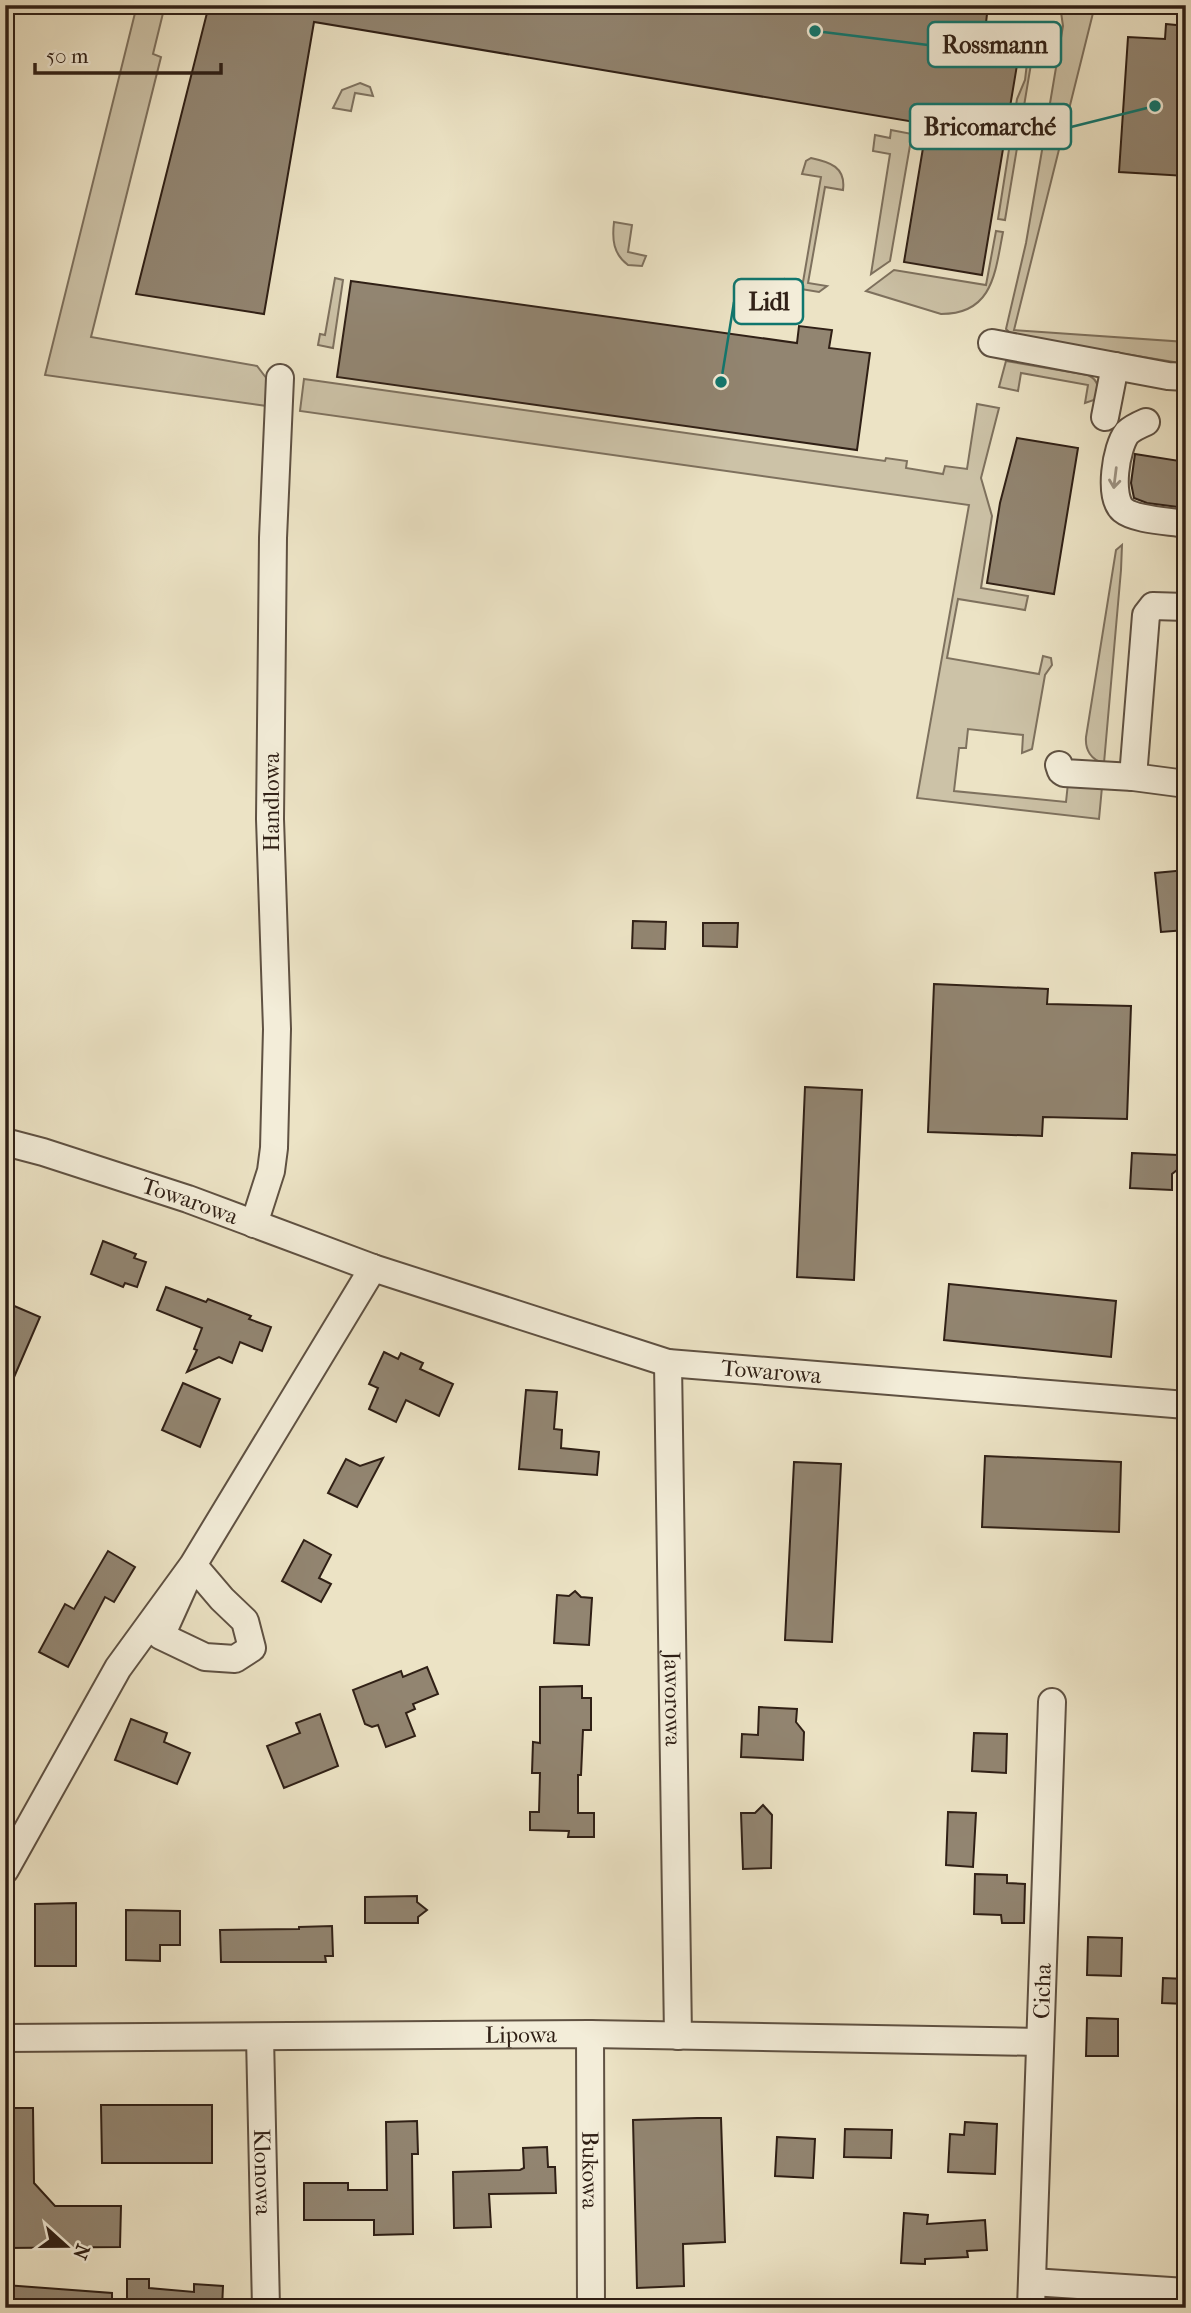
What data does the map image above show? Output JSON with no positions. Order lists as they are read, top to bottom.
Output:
{
  "streets": {
    "street": [
      "Handlowa",
      "Towarowa",
      "Jaworowa",
      "Cicha",
      "Lipowa",
      "Bukowa",
      "Klonowa"
    ]
  },
  "crossings": [
    ["Handlowa", "Towarowa"],
    ["Towarowa", "Jaworowa"],
    ["Jaworowa", "Lipowa"],
    ["Cicha", "Lipowa"],
    ["Lipowa", "Bukowa"],
    ["Lipowa", "Klonowa"]
  ],
  "places": ["Rossmann", "Bricomarché", "Lidl"],
  "scale_bar": "50 m",
  "north": "right"
}
